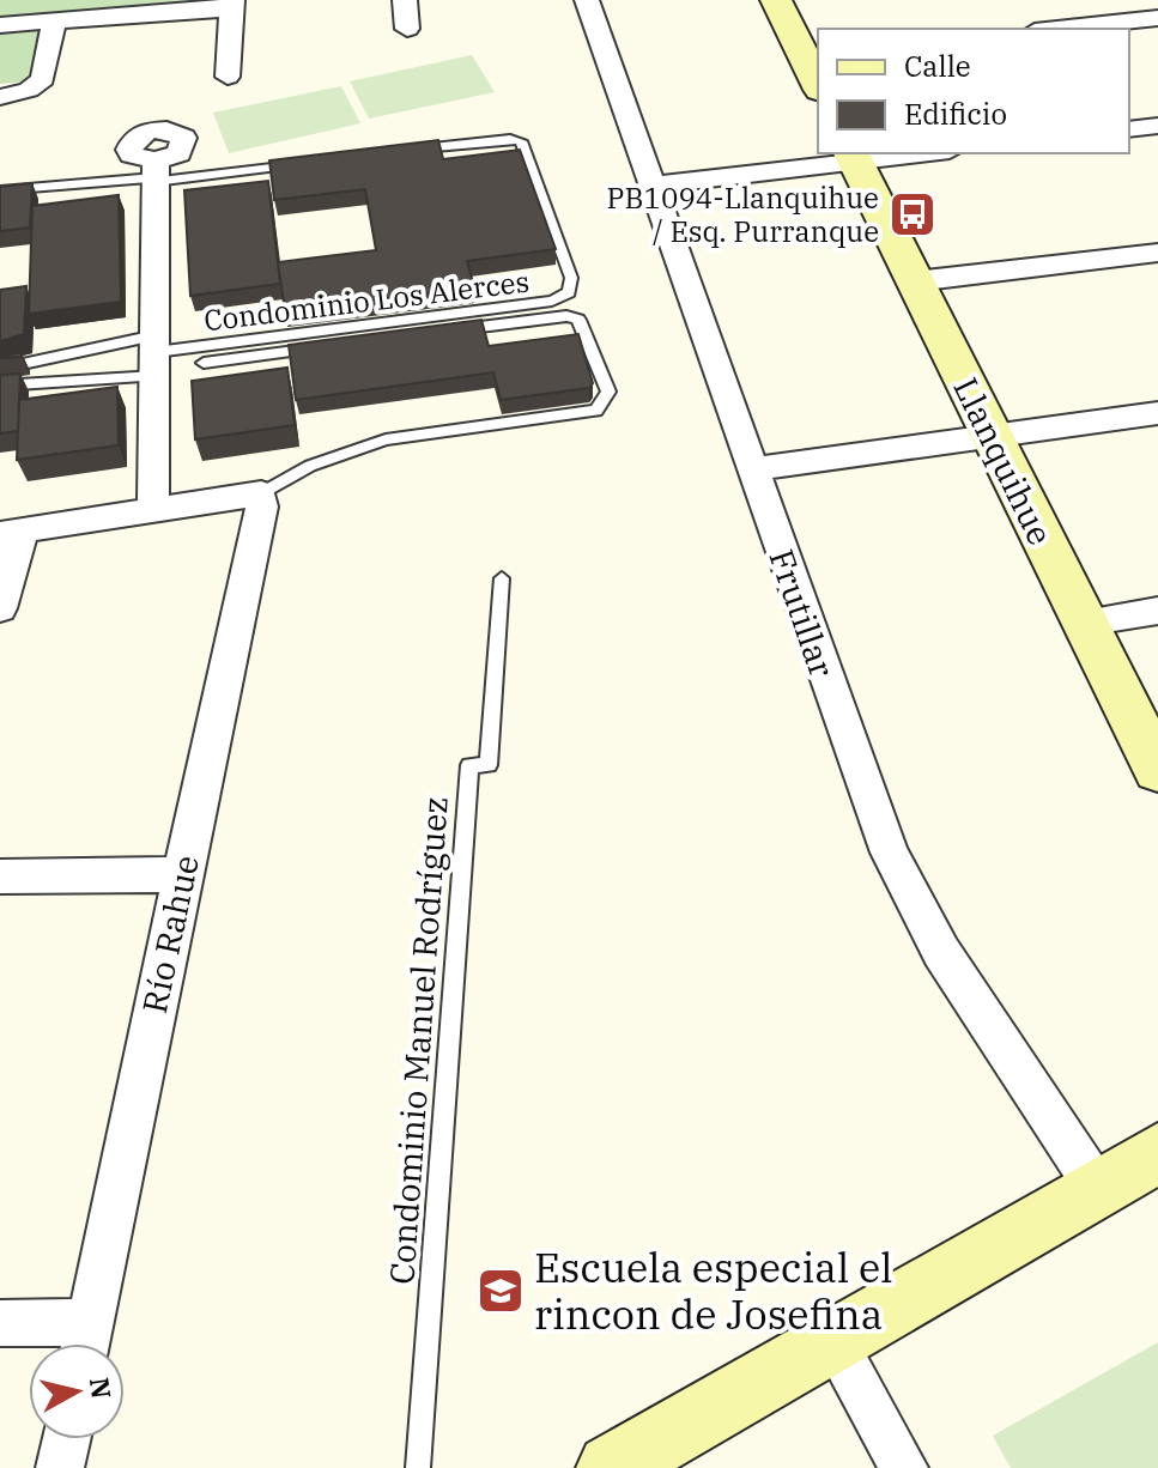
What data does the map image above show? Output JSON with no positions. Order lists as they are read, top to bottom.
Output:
{
  "streets": {
    "street": ["Llanquihue", "Frutillar", "Río Rahue"],
    "lane": ["Condominio Los Alerces", "Condominio Manuel Rodríguez"]
  },
  "places": {
    "bus stop": ["PB1094-Llanquihue / Esq. Purranque"],
    "school or university": ["Escuela especial el rincon de Josefina"]
  },
  "legend": ["Calle", "Edificio"],
  "north": "right"
}
